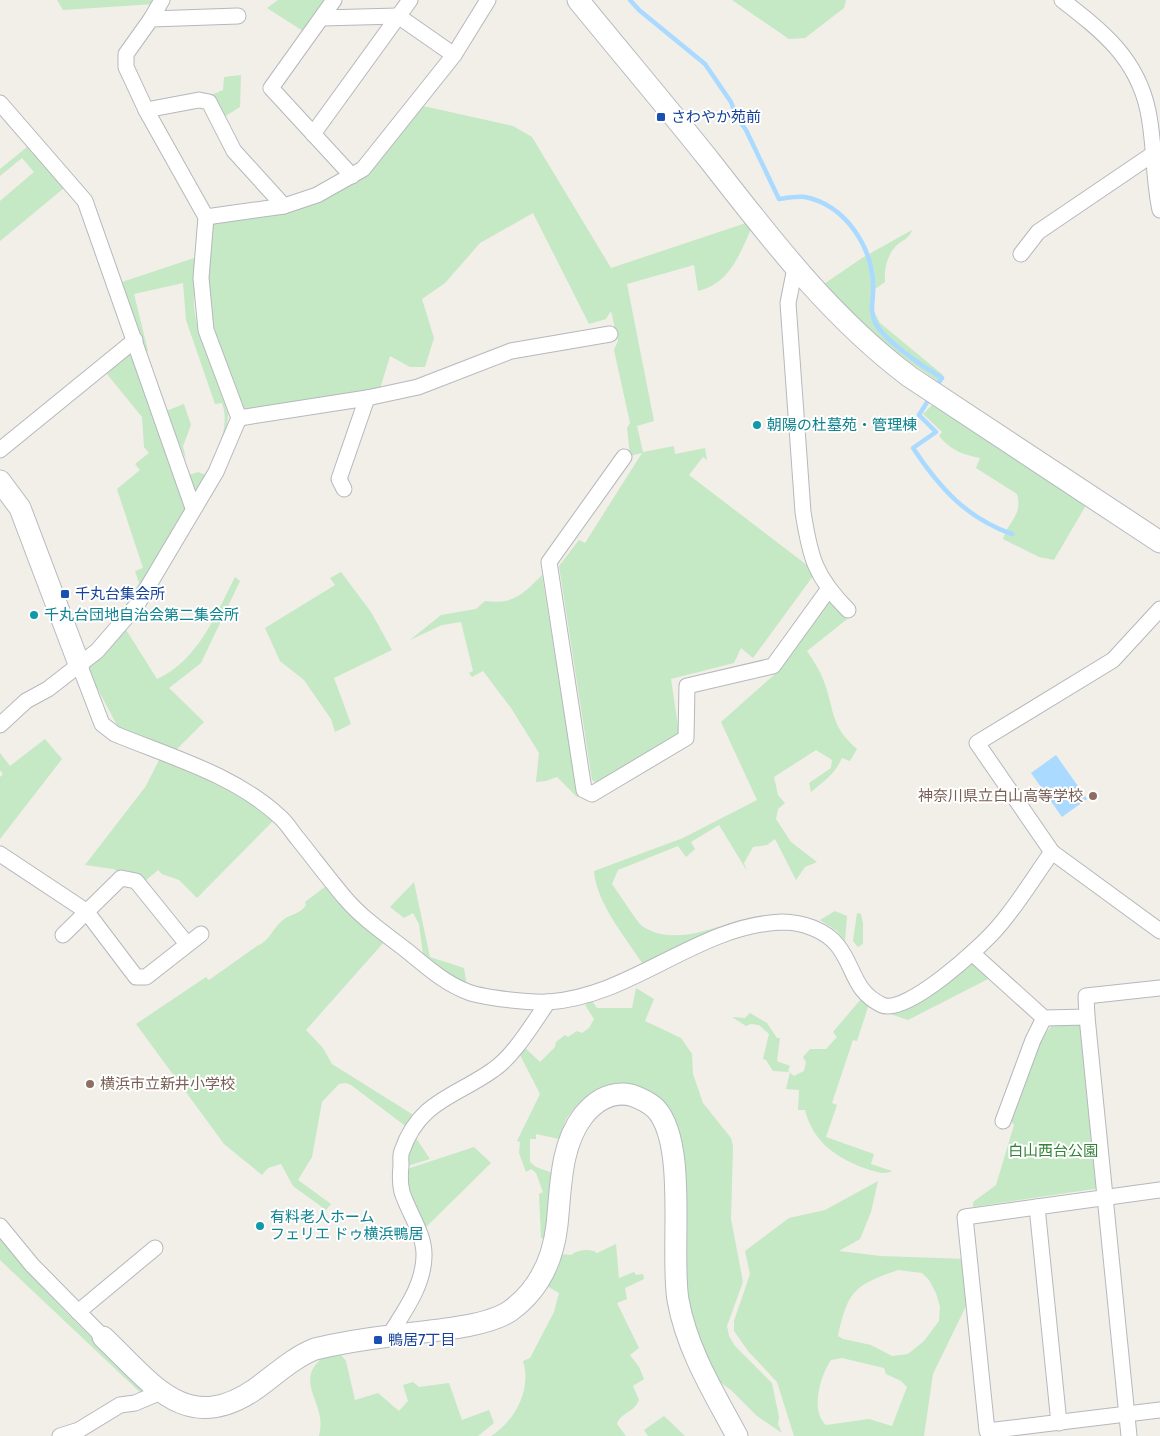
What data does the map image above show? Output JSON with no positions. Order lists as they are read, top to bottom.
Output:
{
  "parks": ["白山西台公園"],
  "places": {
    "transit": ["さわやか苑前", "千丸台集会所", "鴨居7丁目"],
    "other": [
      "朝陽の杜墓苑・管理棟",
      "千丸台団地自治会第二集会所",
      "神奈川県立白山高等学校",
      "横浜市立新井小学校",
      "有料老人ホーム フェリエ ドゥ横浜鴨居"
    ]
  }
}
